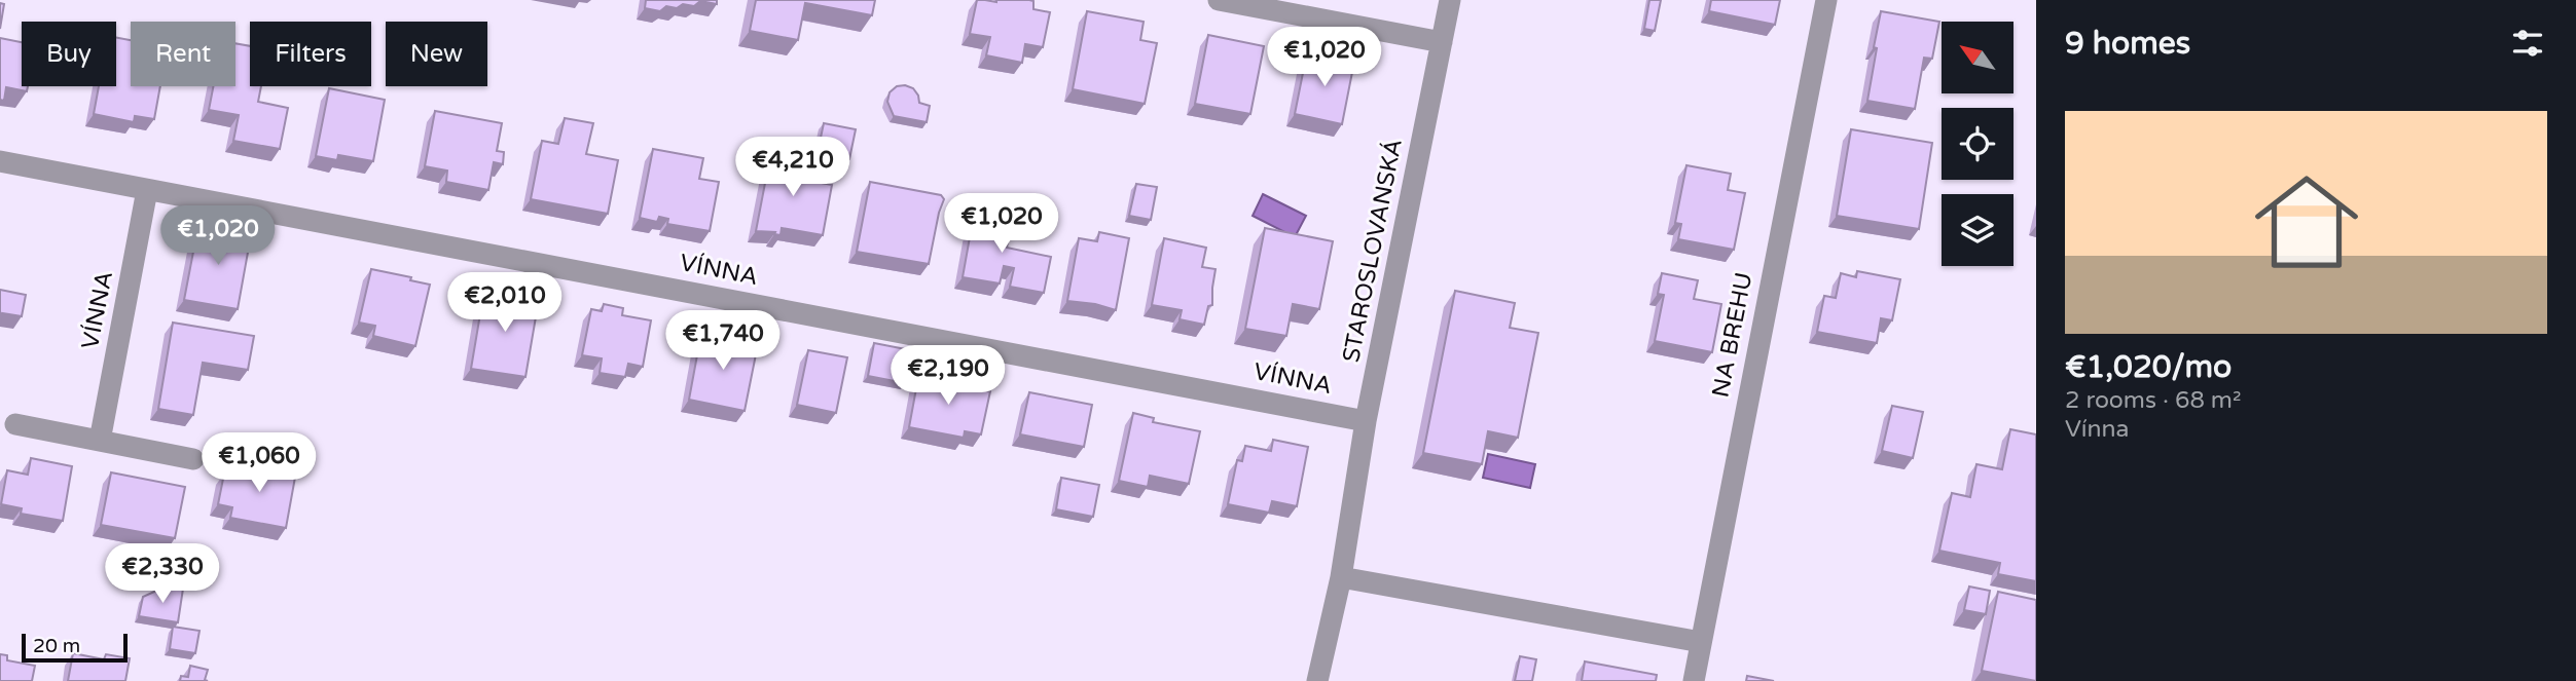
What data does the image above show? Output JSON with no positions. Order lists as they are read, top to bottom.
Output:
{
  "streets": {
    "street": ["STAROSLOVANSKÁ", "VÍNNA", "NA BREHU"]
  },
  "crossings": [
    ["STAROSLOVANSKÁ", "VÍNNA"]
  ],
  "scale_bar": "20 m",
  "north": "top left",
  "page": {
    "heading": "9 homes",
    "chip": [
      "Buy",
      "Rent",
      "Filters",
      "New"
    ],
    "price": [
      "€1,020",
      "€4,210",
      "€1,020",
      "€1,020",
      "€2,010",
      "€1,740",
      "€2,190",
      "€1,060",
      "€2,330"
    ],
    "list": [
      {
        "name": "€1,020/mo",
        "note": "2 rooms · 68 m² · Vínna"
      }
    ],
    "scale": "20 m"
  }
}
